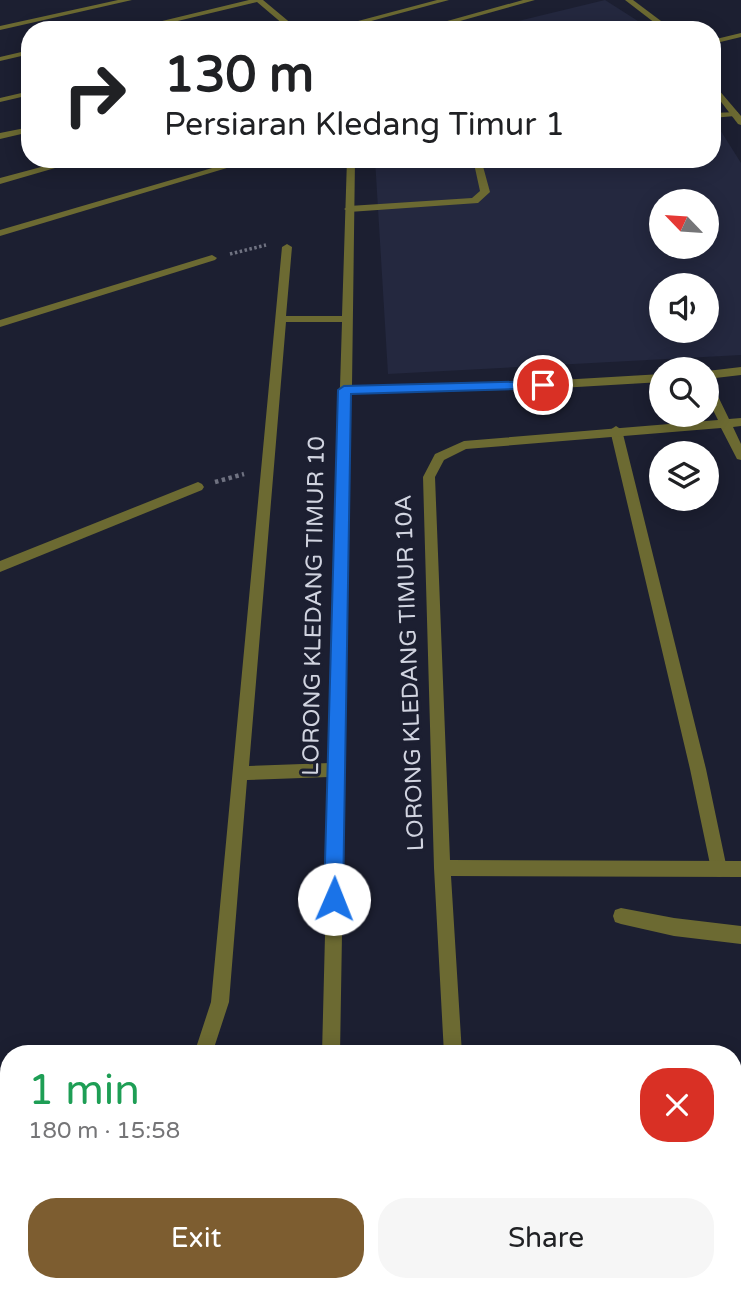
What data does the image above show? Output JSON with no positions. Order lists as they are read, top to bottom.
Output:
{
  "streets": {
    "street": ["LORONG KLEDANG TIMUR 10", "LORONG KLEDANG TIMUR 10A"]
  },
  "north": "top left",
  "page": {
    "turn": ["130 m", "Persiaran Kledang Timur 1"],
    "heading": ["1 min", "180 m · 15:58"],
    "buttons": ["Exit", "Share"]
  }
}
